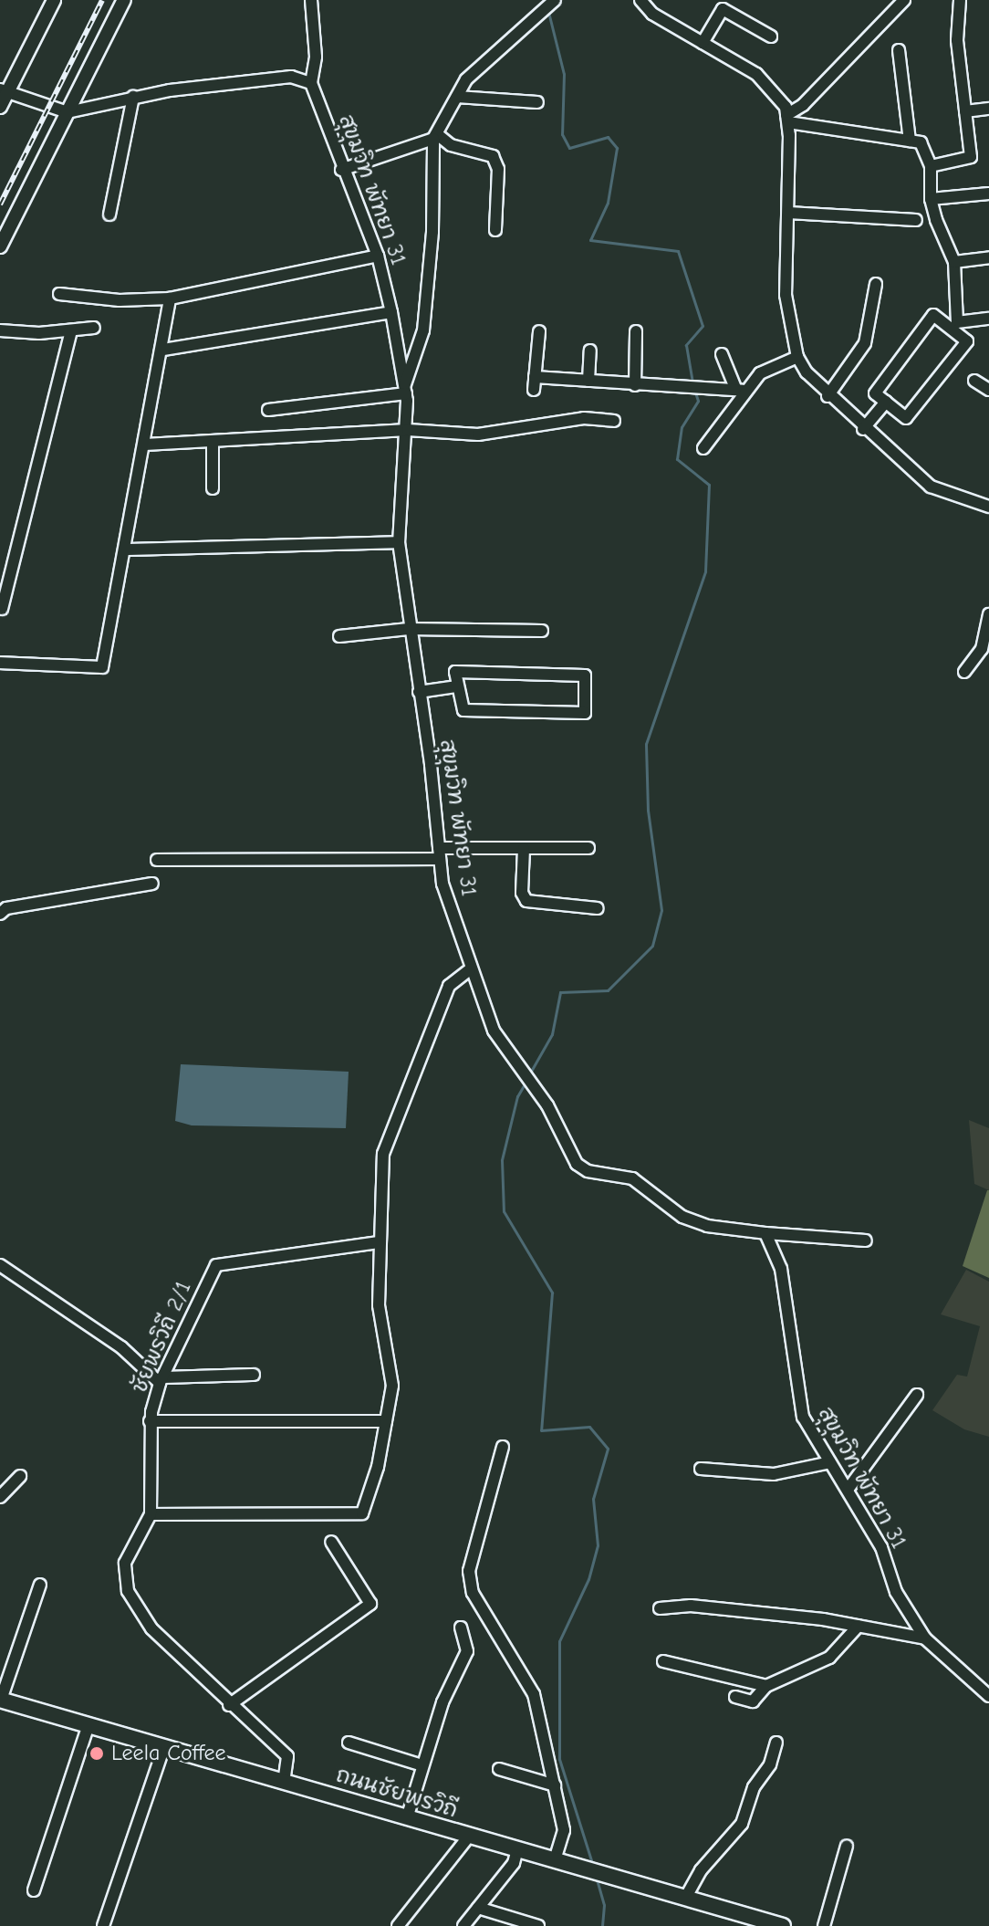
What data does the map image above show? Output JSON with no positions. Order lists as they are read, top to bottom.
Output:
{
  "streets": {
    "main road": ["ถนนชัยพรวิถี"],
    "street": ["สุขุมวิท พัทยา 31", "ชัยพรวิถี 2/1"]
  },
  "crossings": [
    ["ชัยพรวิถี 2/1", "ถนนชัยพรวิถี"]
  ],
  "places": ["Leela Coffee"]
}
